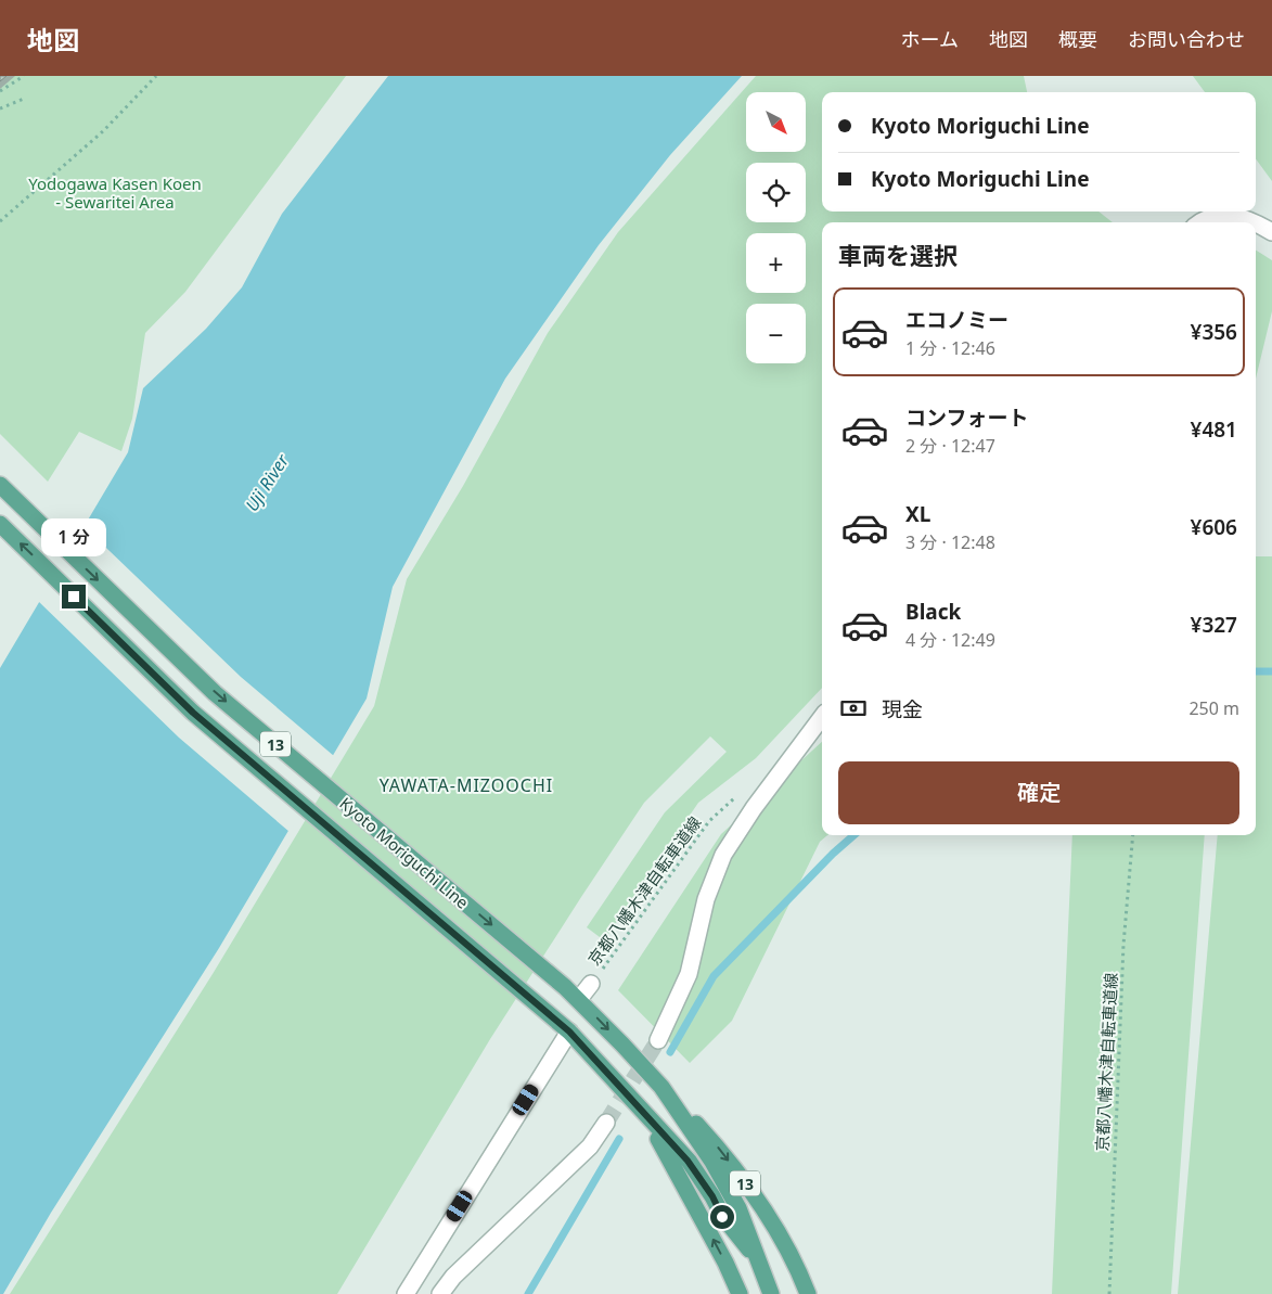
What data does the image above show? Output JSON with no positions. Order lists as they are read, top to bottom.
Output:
{
  "streets": {
    "main road": ["13", "Kyoto Moriguchi Line"],
    "path": ["京都八幡木津自転車道線"]
  },
  "crossings": [
    ["13", "Kyoto Moriguchi Line"]
  ],
  "districts": ["YAWATA-MIZOOCHI"],
  "water": ["Uji River"],
  "parks": ["Yodogawa Kasen Koen - Sewaritei Area"],
  "north": "bottom right",
  "page": {
    "header": "地図",
    "nav": [
      "ホーム",
      "地図",
      "概要",
      "お問い合わせ"
    ],
    "map_buttons": ["+", "−"],
    "banner": ["Kyoto Moriguchi Line", "Kyoto Moriguchi Line"],
    "heading": "車両を選択",
    "list": [
      {
        "name": "エコノミー",
        "note": "1 分 · 12:46",
        "value": "¥356"
      },
      {
        "name": "コンフォート",
        "note": "2 分 · 12:47",
        "value": "¥481"
      },
      {
        "name": "XL",
        "note": "3 分 · 12:48",
        "value": "¥606"
      },
      {
        "name": "Black",
        "note": "4 分 · 12:49",
        "value": "¥327"
      }
    ],
    "bubble": "1 分",
    "pay": ["現金", "250 m"],
    "buttons": "確定"
  }
}
